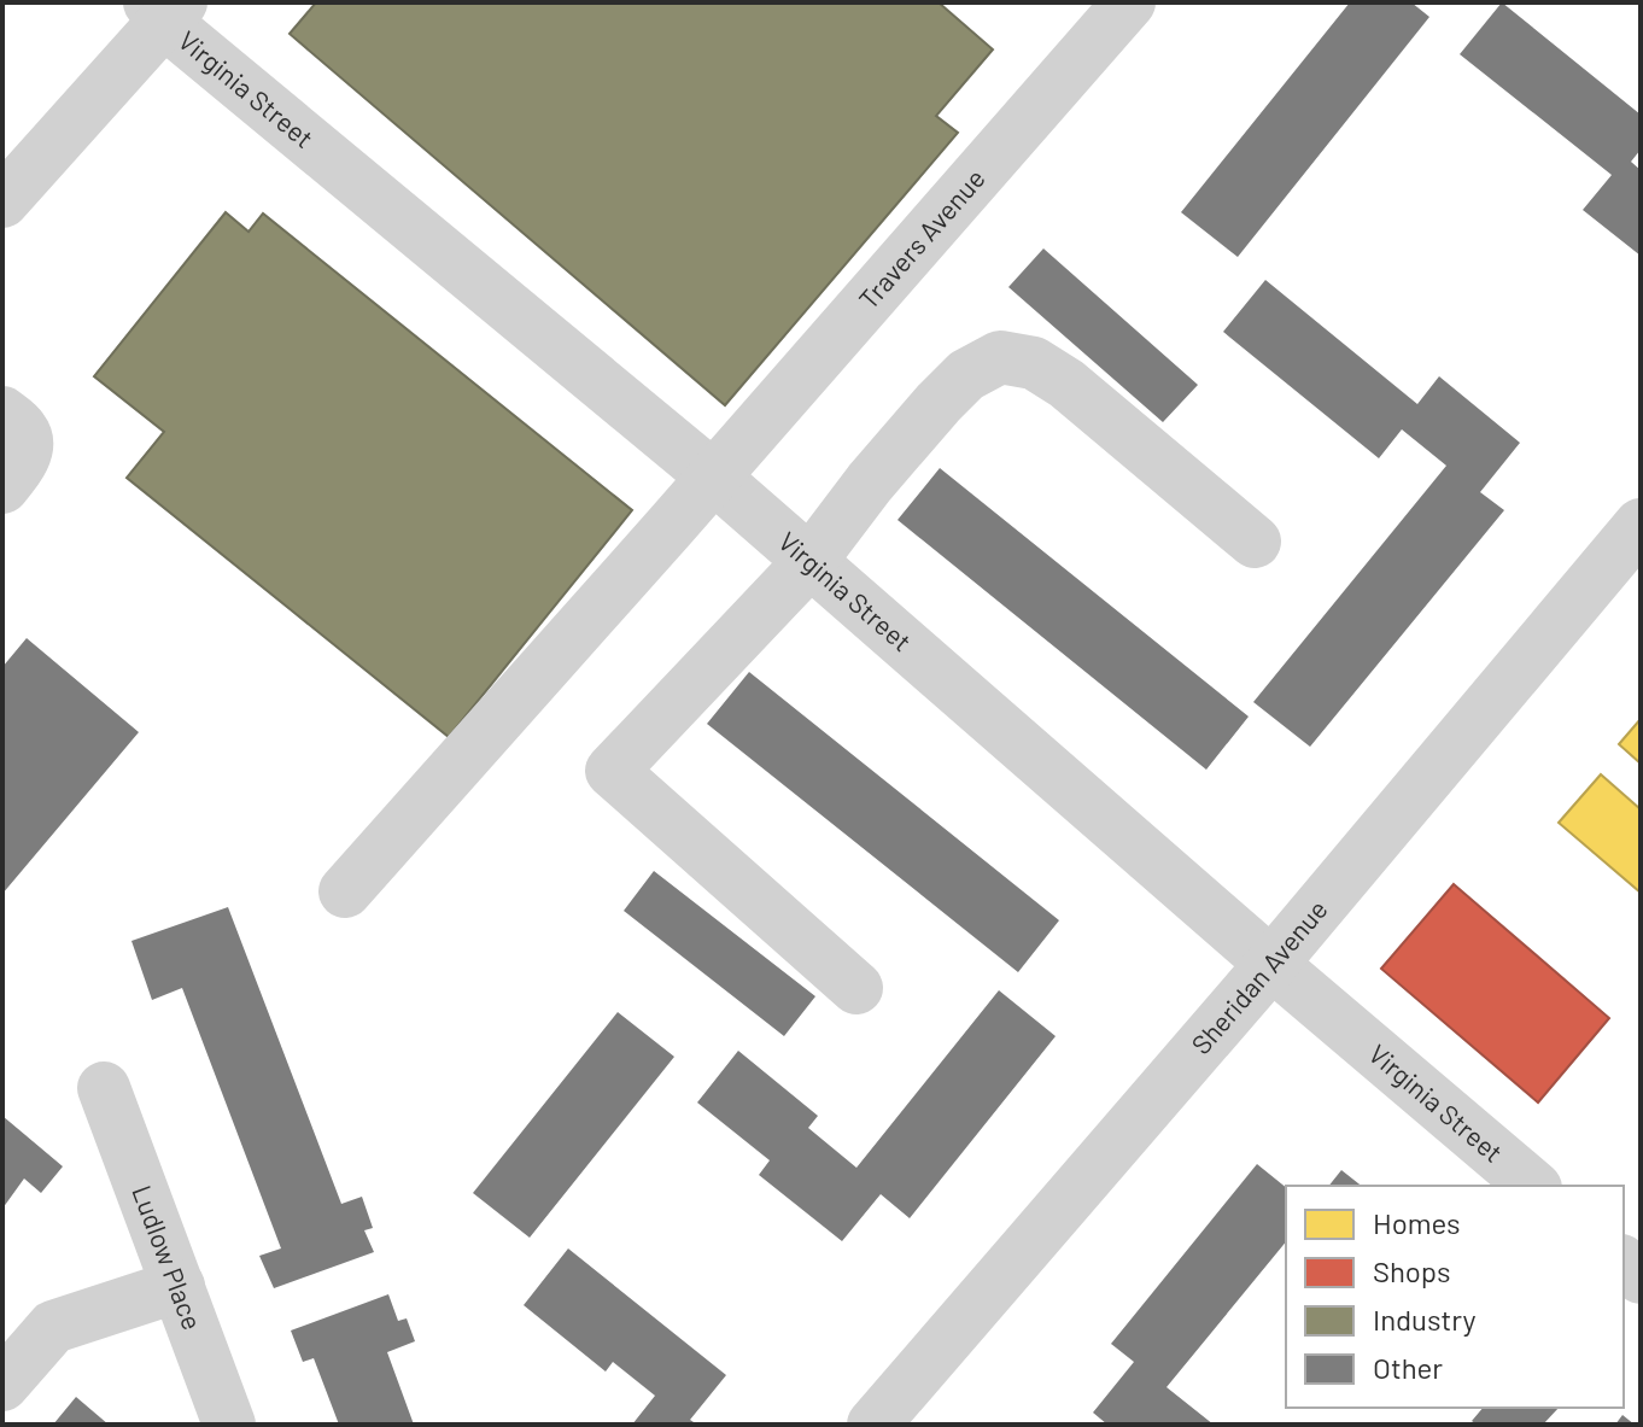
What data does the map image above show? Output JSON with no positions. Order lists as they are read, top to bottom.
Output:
{
  "streets": {
    "street": [
      "Virginia Street",
      "Travers Avenue",
      "Sheridan Avenue",
      "Ludlow Place"
    ]
  },
  "crossings": [
    ["Virginia Street", "Travers Avenue"],
    ["Virginia Street", "Sheridan Avenue"]
  ],
  "legend": [
    "Homes",
    "Shops",
    "Industry",
    "Other"
  ]
}
